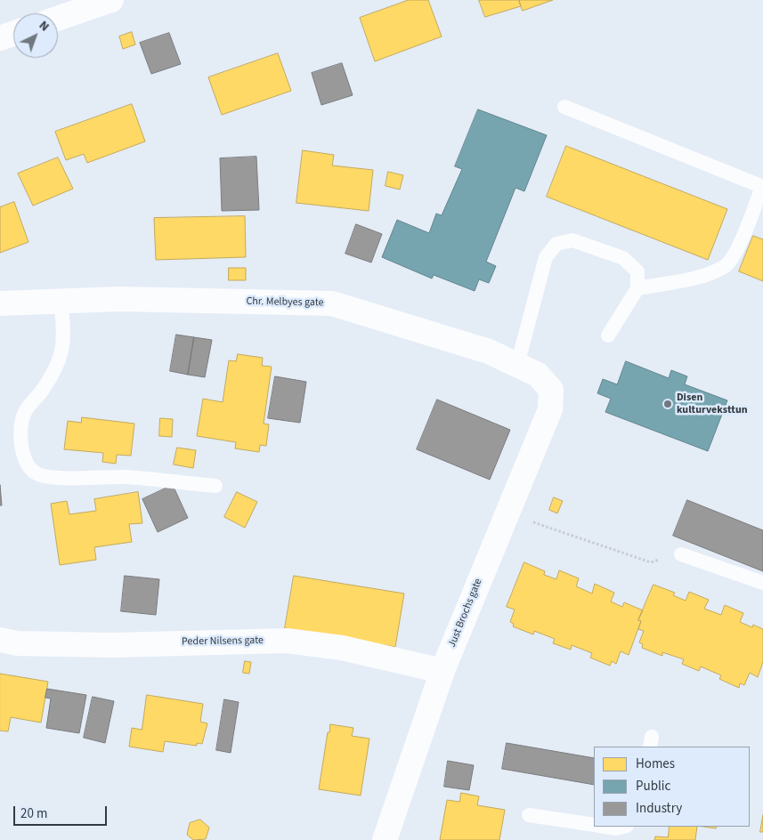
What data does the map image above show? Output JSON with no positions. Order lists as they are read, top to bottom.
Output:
{
  "streets": {
    "street": ["Chr. Melbyes gate", "Just Brochs gate", "Peder Nilsens gate"]
  },
  "crossings": [
    ["Chr. Melbyes gate", "Just Brochs gate"],
    ["Just Brochs gate", "Peder Nilsens gate"]
  ],
  "places": ["Disen kulturveksttun"],
  "legend": ["Homes", "Public", "Industry"],
  "scale_bar": "20 m",
  "north": "top right"
}
